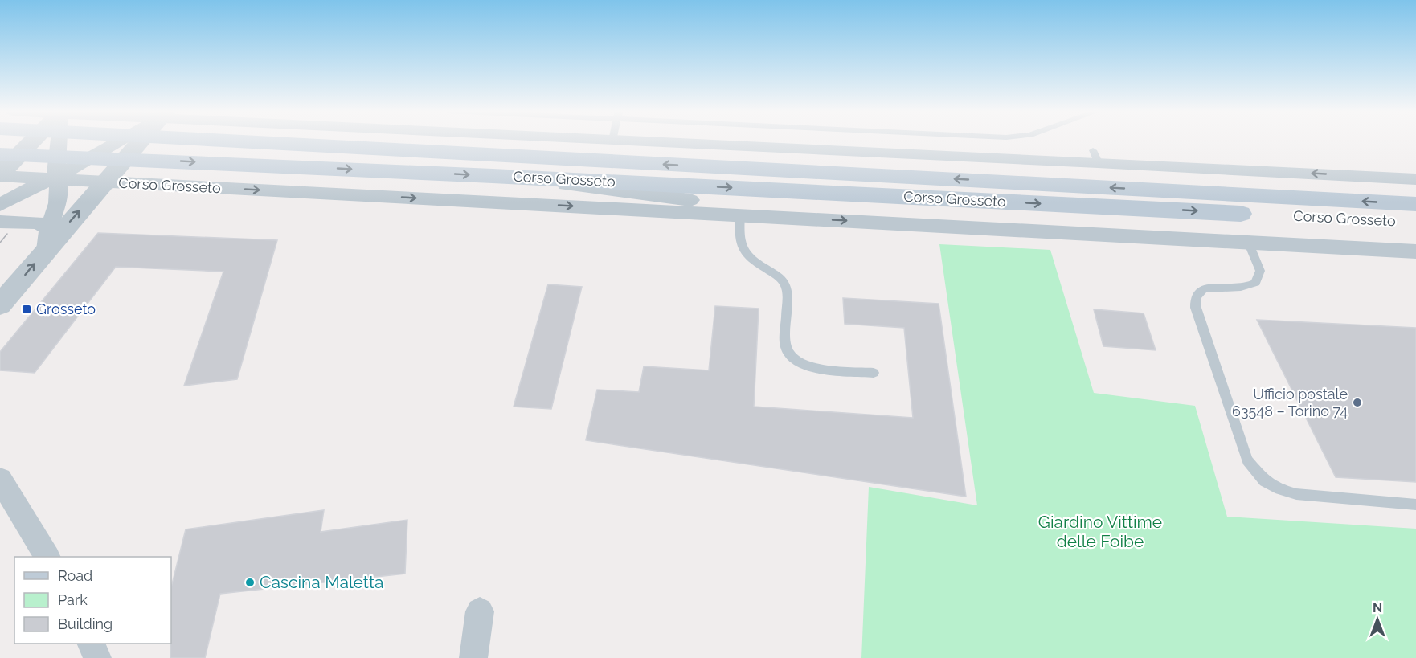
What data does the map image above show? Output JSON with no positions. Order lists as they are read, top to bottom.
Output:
{
  "streets": {
    "main road": ["Corso Grosseto"]
  },
  "parks": ["Giardino Vittime delle Foibe"],
  "places": {
    "transit": ["Grosseto"],
    "other": ["Ufficio postale 63548 – Torino 74", "Cascina Maletta"]
  },
  "legend": ["Road", "Park", "Building"],
  "north": "top"
}
